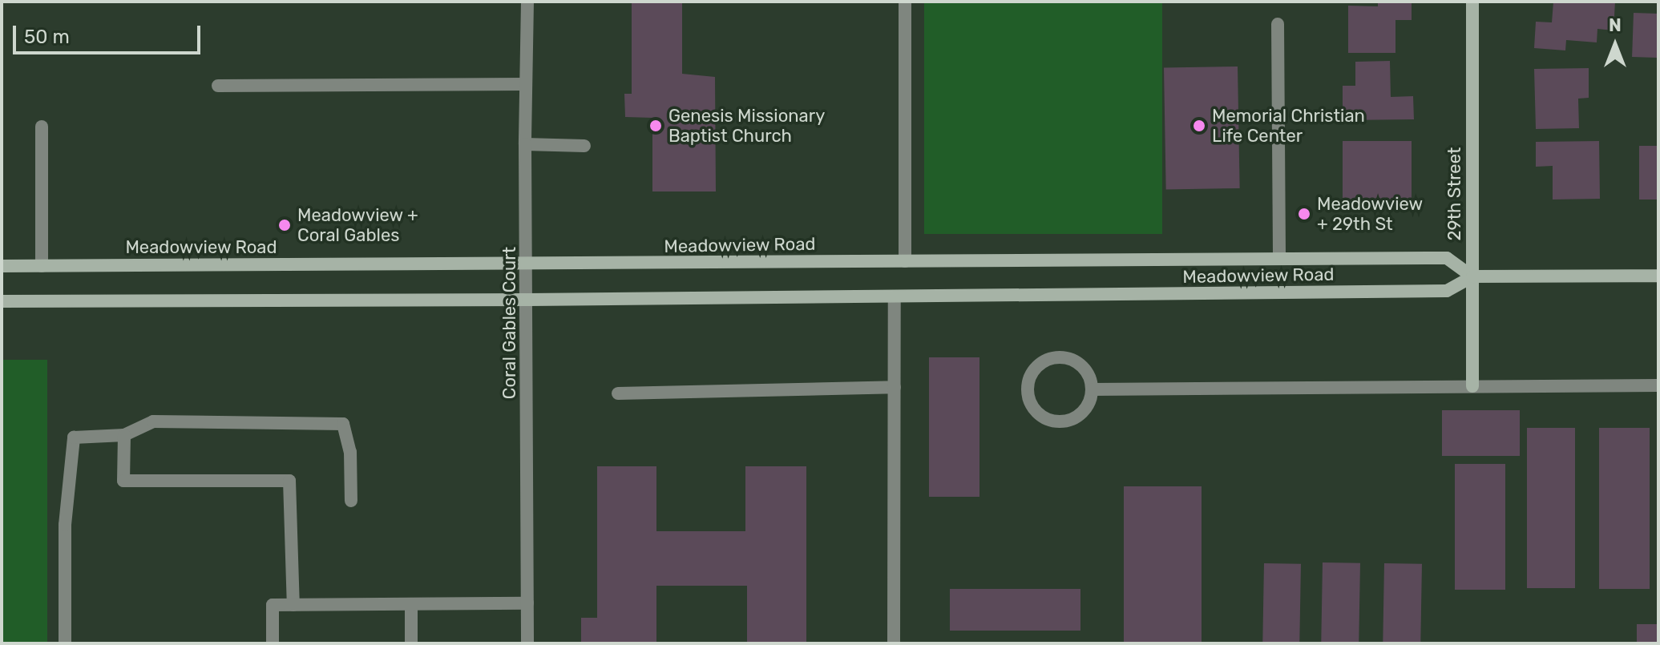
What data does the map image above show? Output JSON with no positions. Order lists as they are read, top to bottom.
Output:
{
  "streets": {
    "main road": ["29th Street", "Meadowview Road"],
    "street": ["Coral Gables Court"]
  },
  "crossings": [
    ["29th Street", "Meadowview Road"],
    ["Meadowview Road", "Coral Gables Court"]
  ],
  "places": [
    "Genesis Missionary Baptist Church",
    "Memorial Christian Life Center",
    "Meadowview + 29th St",
    "Meadowview + Coral Gables"
  ],
  "scale_bar": "50 m",
  "north": "top"
}
